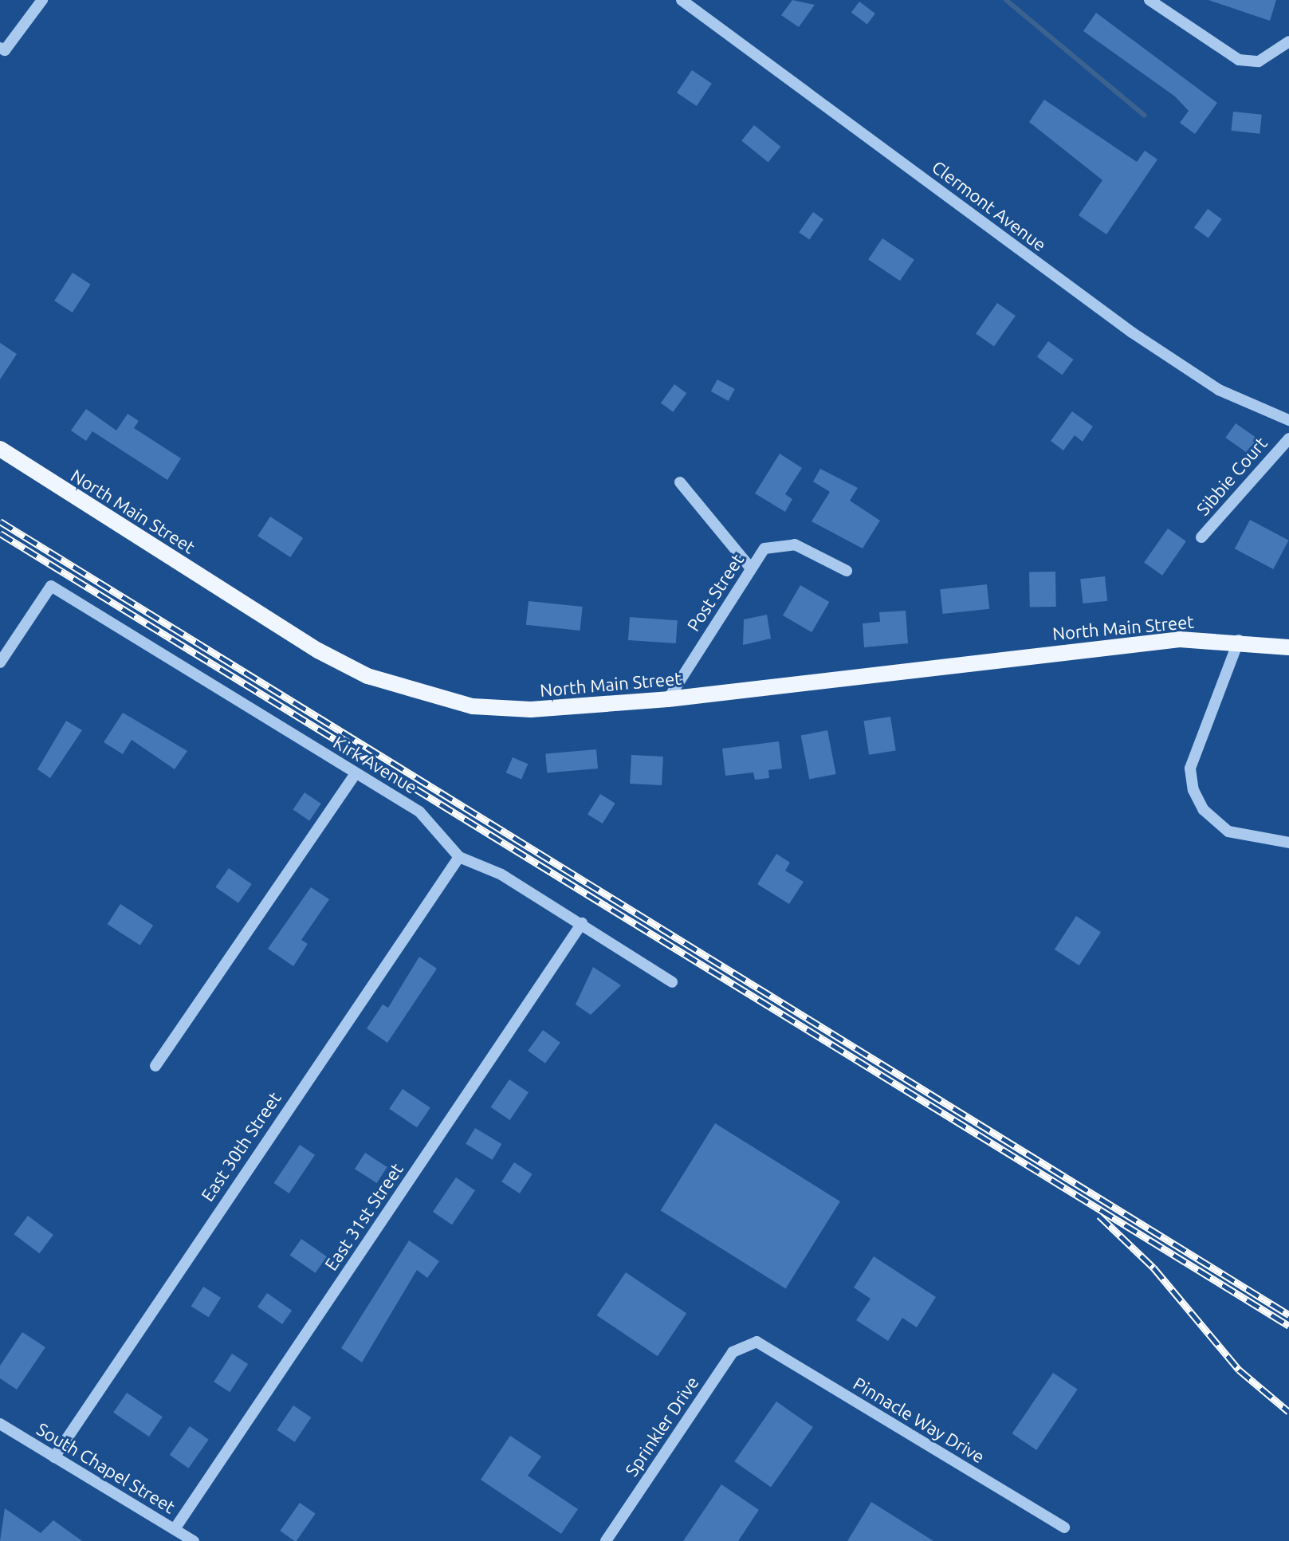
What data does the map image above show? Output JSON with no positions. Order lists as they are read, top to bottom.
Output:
{
  "streets": {
    "main road": ["North Main Street"],
    "street": [
      "Clermont Avenue",
      "Sibbie Court",
      "Post Street",
      "Kirk Avenue",
      "East 30th Street",
      "East 31st Street",
      "Pinnacle Way Drive",
      "Sprinkler Drive",
      "South Chapel Street"
    ]
  },
  "crossings": [
    ["North Main Street", "Post Street"],
    ["Kirk Avenue", "East 30th Street"],
    ["Kirk Avenue", "East 31st Street"],
    ["East 30th Street", "South Chapel Street"],
    ["East 31st Street", "South Chapel Street"],
    ["Pinnacle Way Drive", "Sprinkler Drive"]
  ]
}
